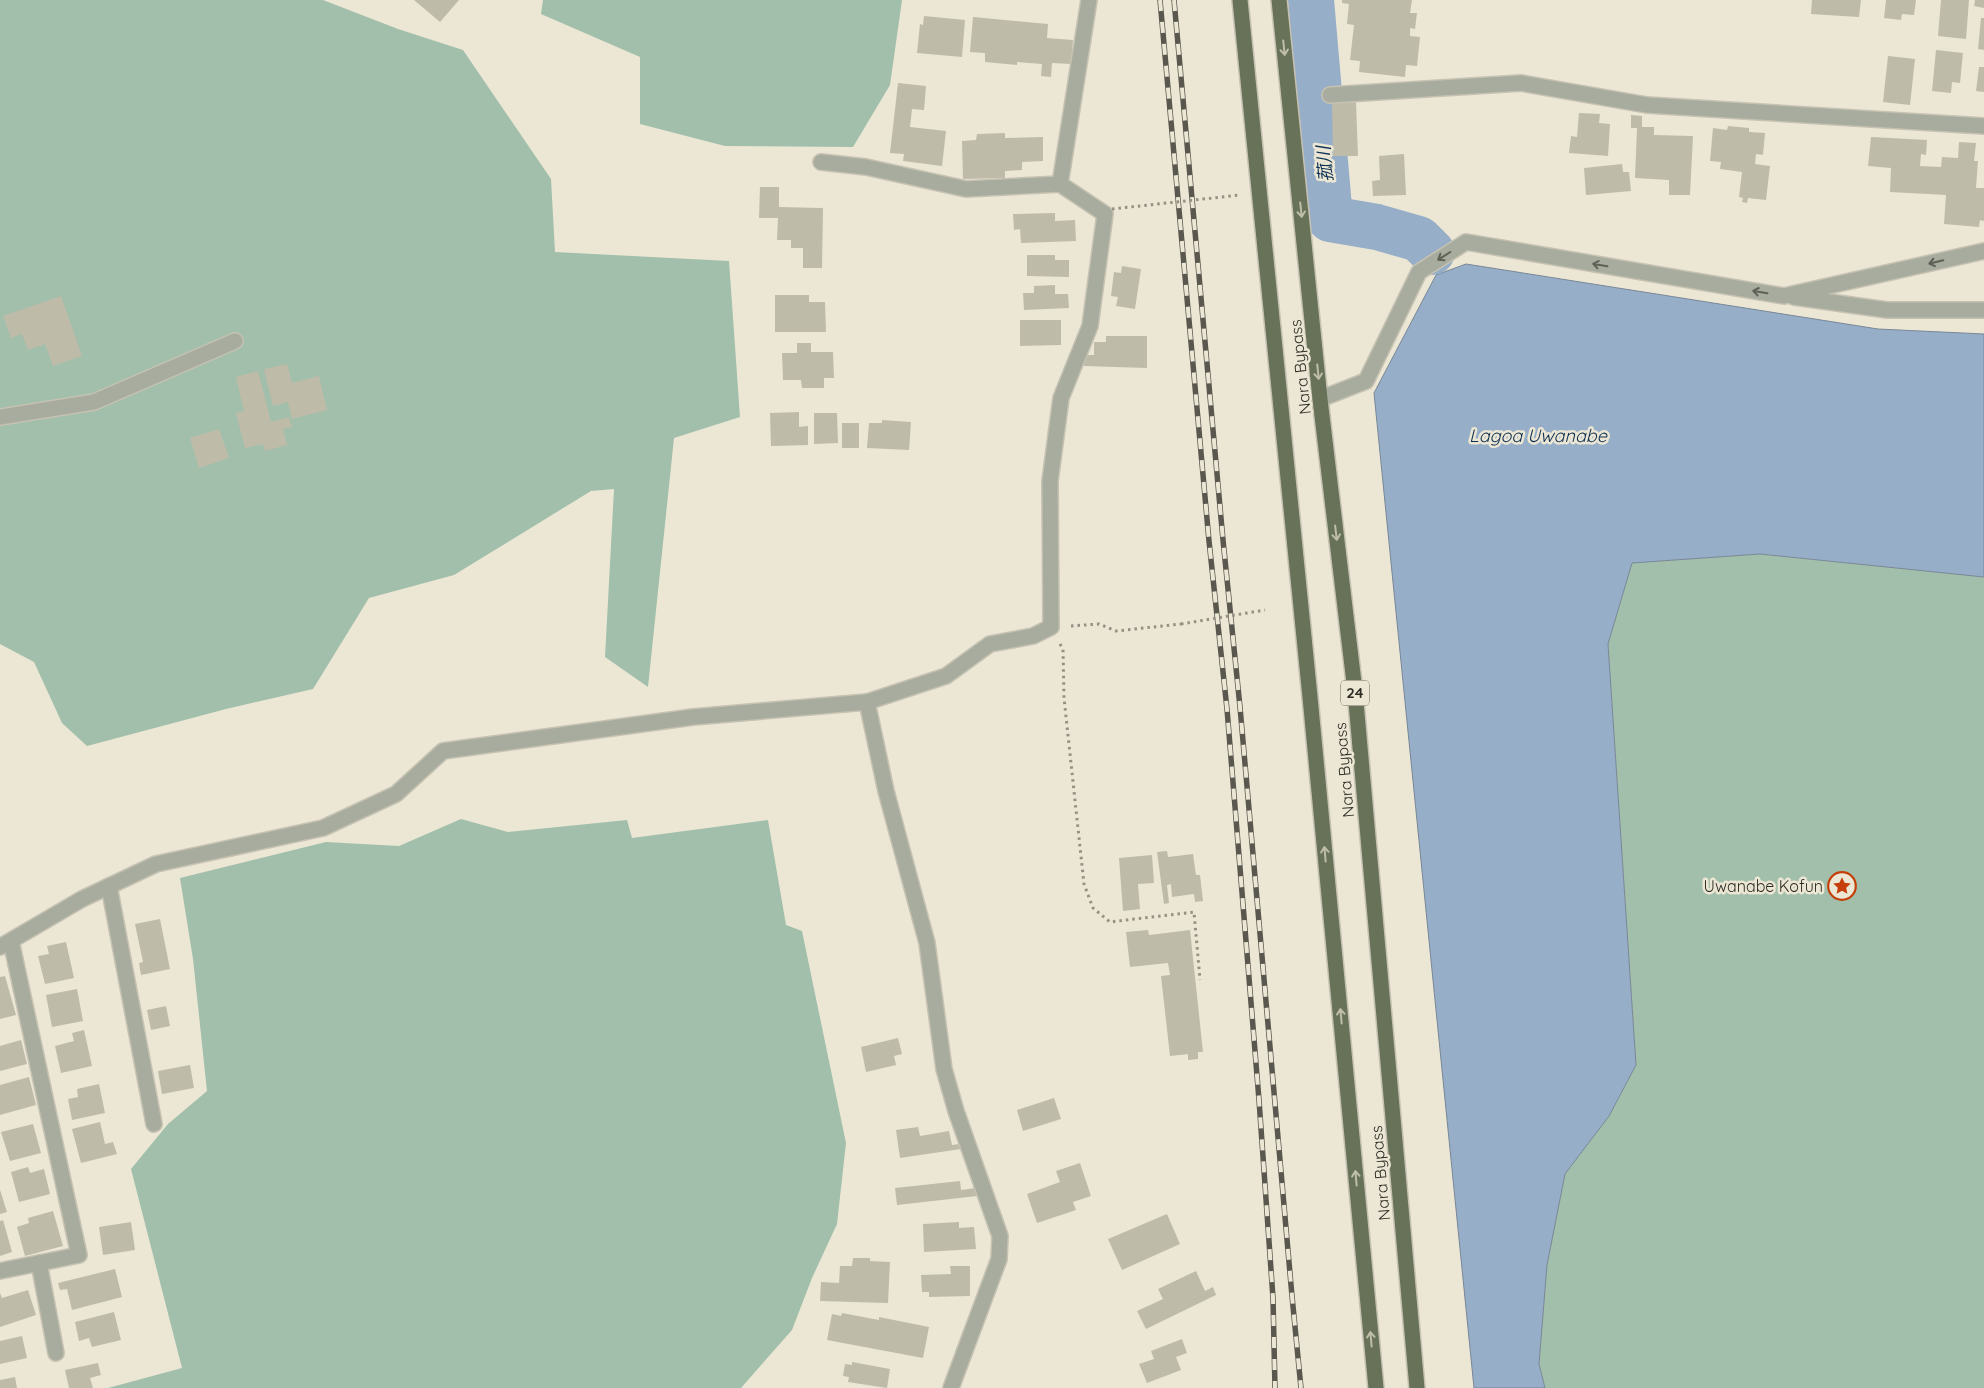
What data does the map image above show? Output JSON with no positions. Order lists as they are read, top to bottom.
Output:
{
  "streets": {
    "highway": ["Nara Bypass", "24"]
  },
  "water": ["菰川", "Lagoa Uwanabe"],
  "places": {
    "place": ["Uwanabe Kofun"]
  }
}
